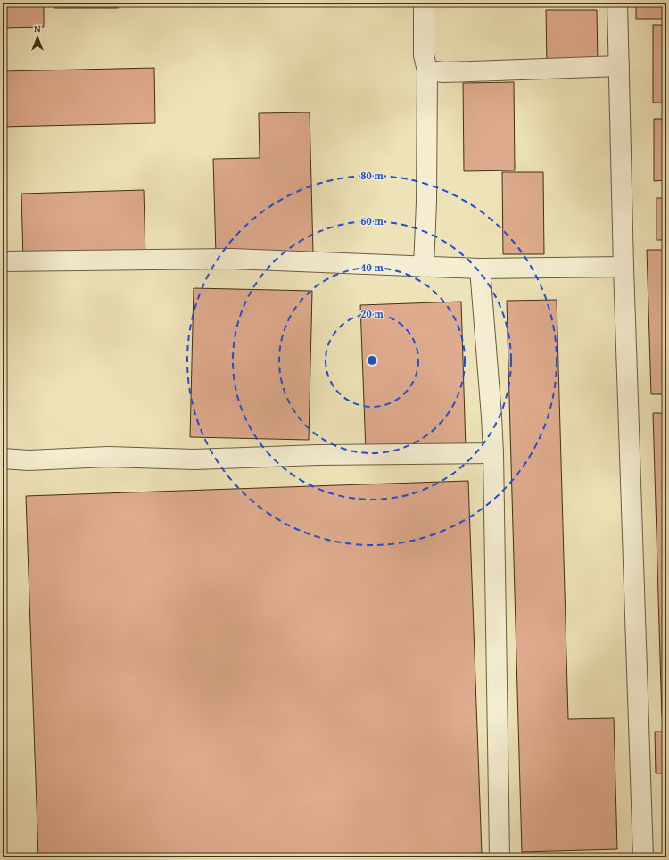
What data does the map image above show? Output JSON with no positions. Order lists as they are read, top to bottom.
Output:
{
  "north": "top",
  "rings": [
    "80 m",
    "60 m",
    "40 m",
    "20 m"
  ]
}
